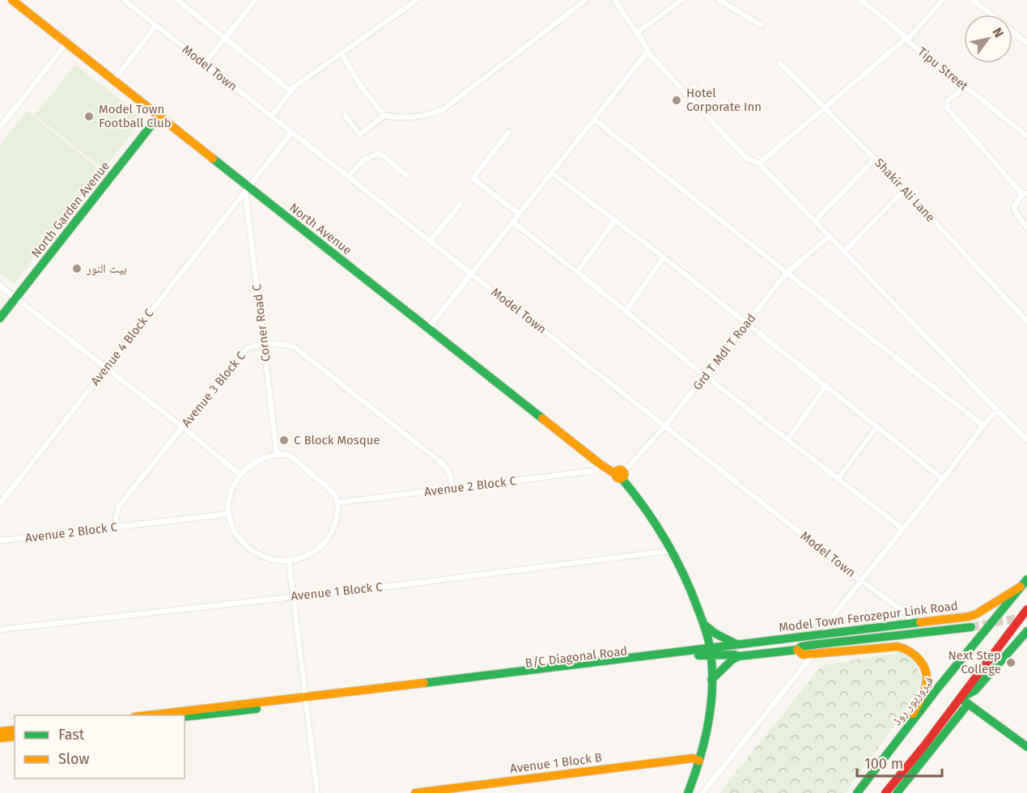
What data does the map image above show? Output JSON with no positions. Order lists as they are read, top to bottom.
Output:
{
  "streets": {
    "street": [
      "Model Town",
      "Tipu Street",
      "Shakir Ali Lane",
      "North Garden Avenue",
      "North Avenue",
      "Corner Road C",
      "Avenue 4 Block C",
      "Grd T Mdl T Road",
      "Avenue 3 Block C",
      "Avenue 2 Block C",
      "Avenue 1 Block C",
      "Model Town Ferozepur Link Road",
      "B/C Diagonal Road",
      "فیروزپور روڈ",
      "Avenue 1 Block B"
    ]
  },
  "crossings": [
    ["Model Town", "Avenue 4 Block C"],
    ["Model Town", "Grd T Mdl T Road"],
    ["Model Town", "Model Town Ferozepur Link Road"],
    ["North Garden Avenue", "North Avenue"],
    ["North Avenue", "Corner Road C"],
    ["North Avenue", "Avenue 4 Block C"],
    ["North Avenue", "Grd T Mdl T Road"],
    ["North Avenue", "Avenue 2 Block C"],
    ["North Avenue", "Avenue 1 Block C"],
    ["North Avenue", "Model Town Ferozepur Link Road"],
    ["North Avenue", "B/C Diagonal Road"],
    ["North Avenue", "Avenue 1 Block B"],
    ["Corner Road C", "Avenue 4 Block C"],
    ["Corner Road C", "Avenue 3 Block C"],
    ["Corner Road C", "Avenue 2 Block C"],
    ["Avenue 3 Block C", "Avenue 2 Block C"],
    ["Model Town Ferozepur Link Road", "B/C Diagonal Road"],
    ["Model Town Ferozepur Link Road", "فیروزپور روڈ"]
  ],
  "places": [
    "Hotel Corporate Inn",
    "Model Town Football Club",
    "بیت النور",
    "C Block Mosque",
    "Next Step College"
  ],
  "legend": ["Fast", "Slow"],
  "scale_bar": "100 m",
  "north": "top right"
}
